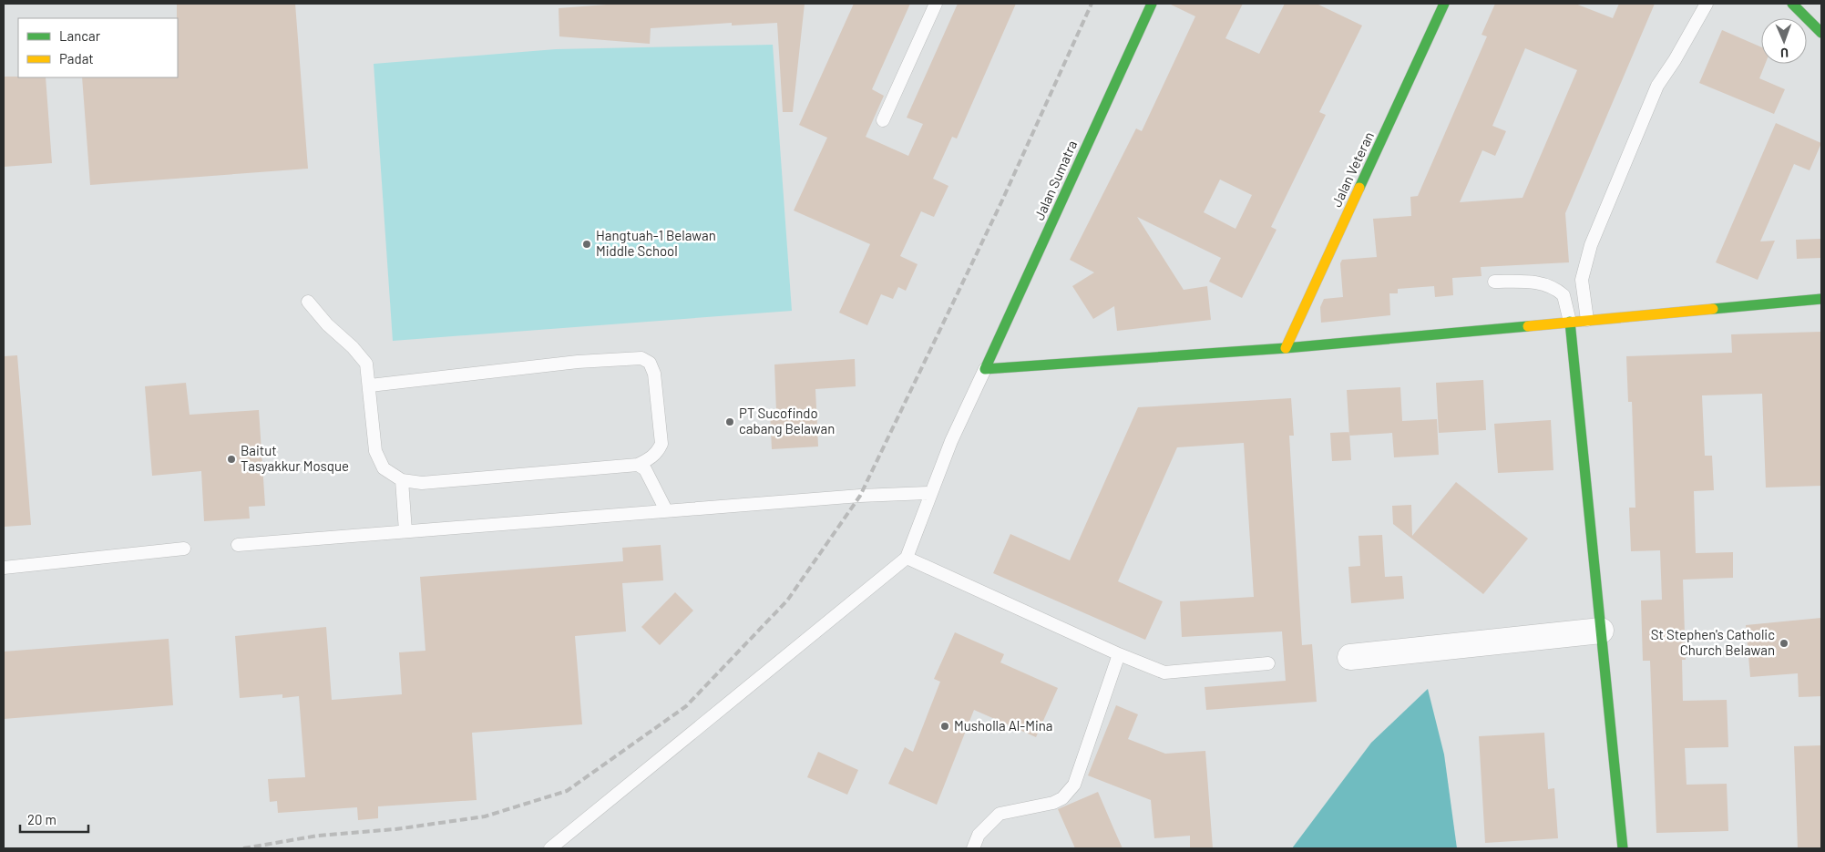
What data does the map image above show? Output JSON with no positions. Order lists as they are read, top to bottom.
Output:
{
  "streets": {
    "main road": ["Jalan Veteran", "Jalan Sumatra"]
  },
  "places": [
    "Hangtuah-1 Belawan Middle School",
    "PT Sucofindo cabang Belawan",
    "Baitut Tasyakkur Mosque",
    "St Stephen's Catholic Church Belawan",
    "Musholla Al-Mina"
  ],
  "legend": ["Lancar", "Padat"],
  "scale_bar": "20 m",
  "north": "bottom"
}
